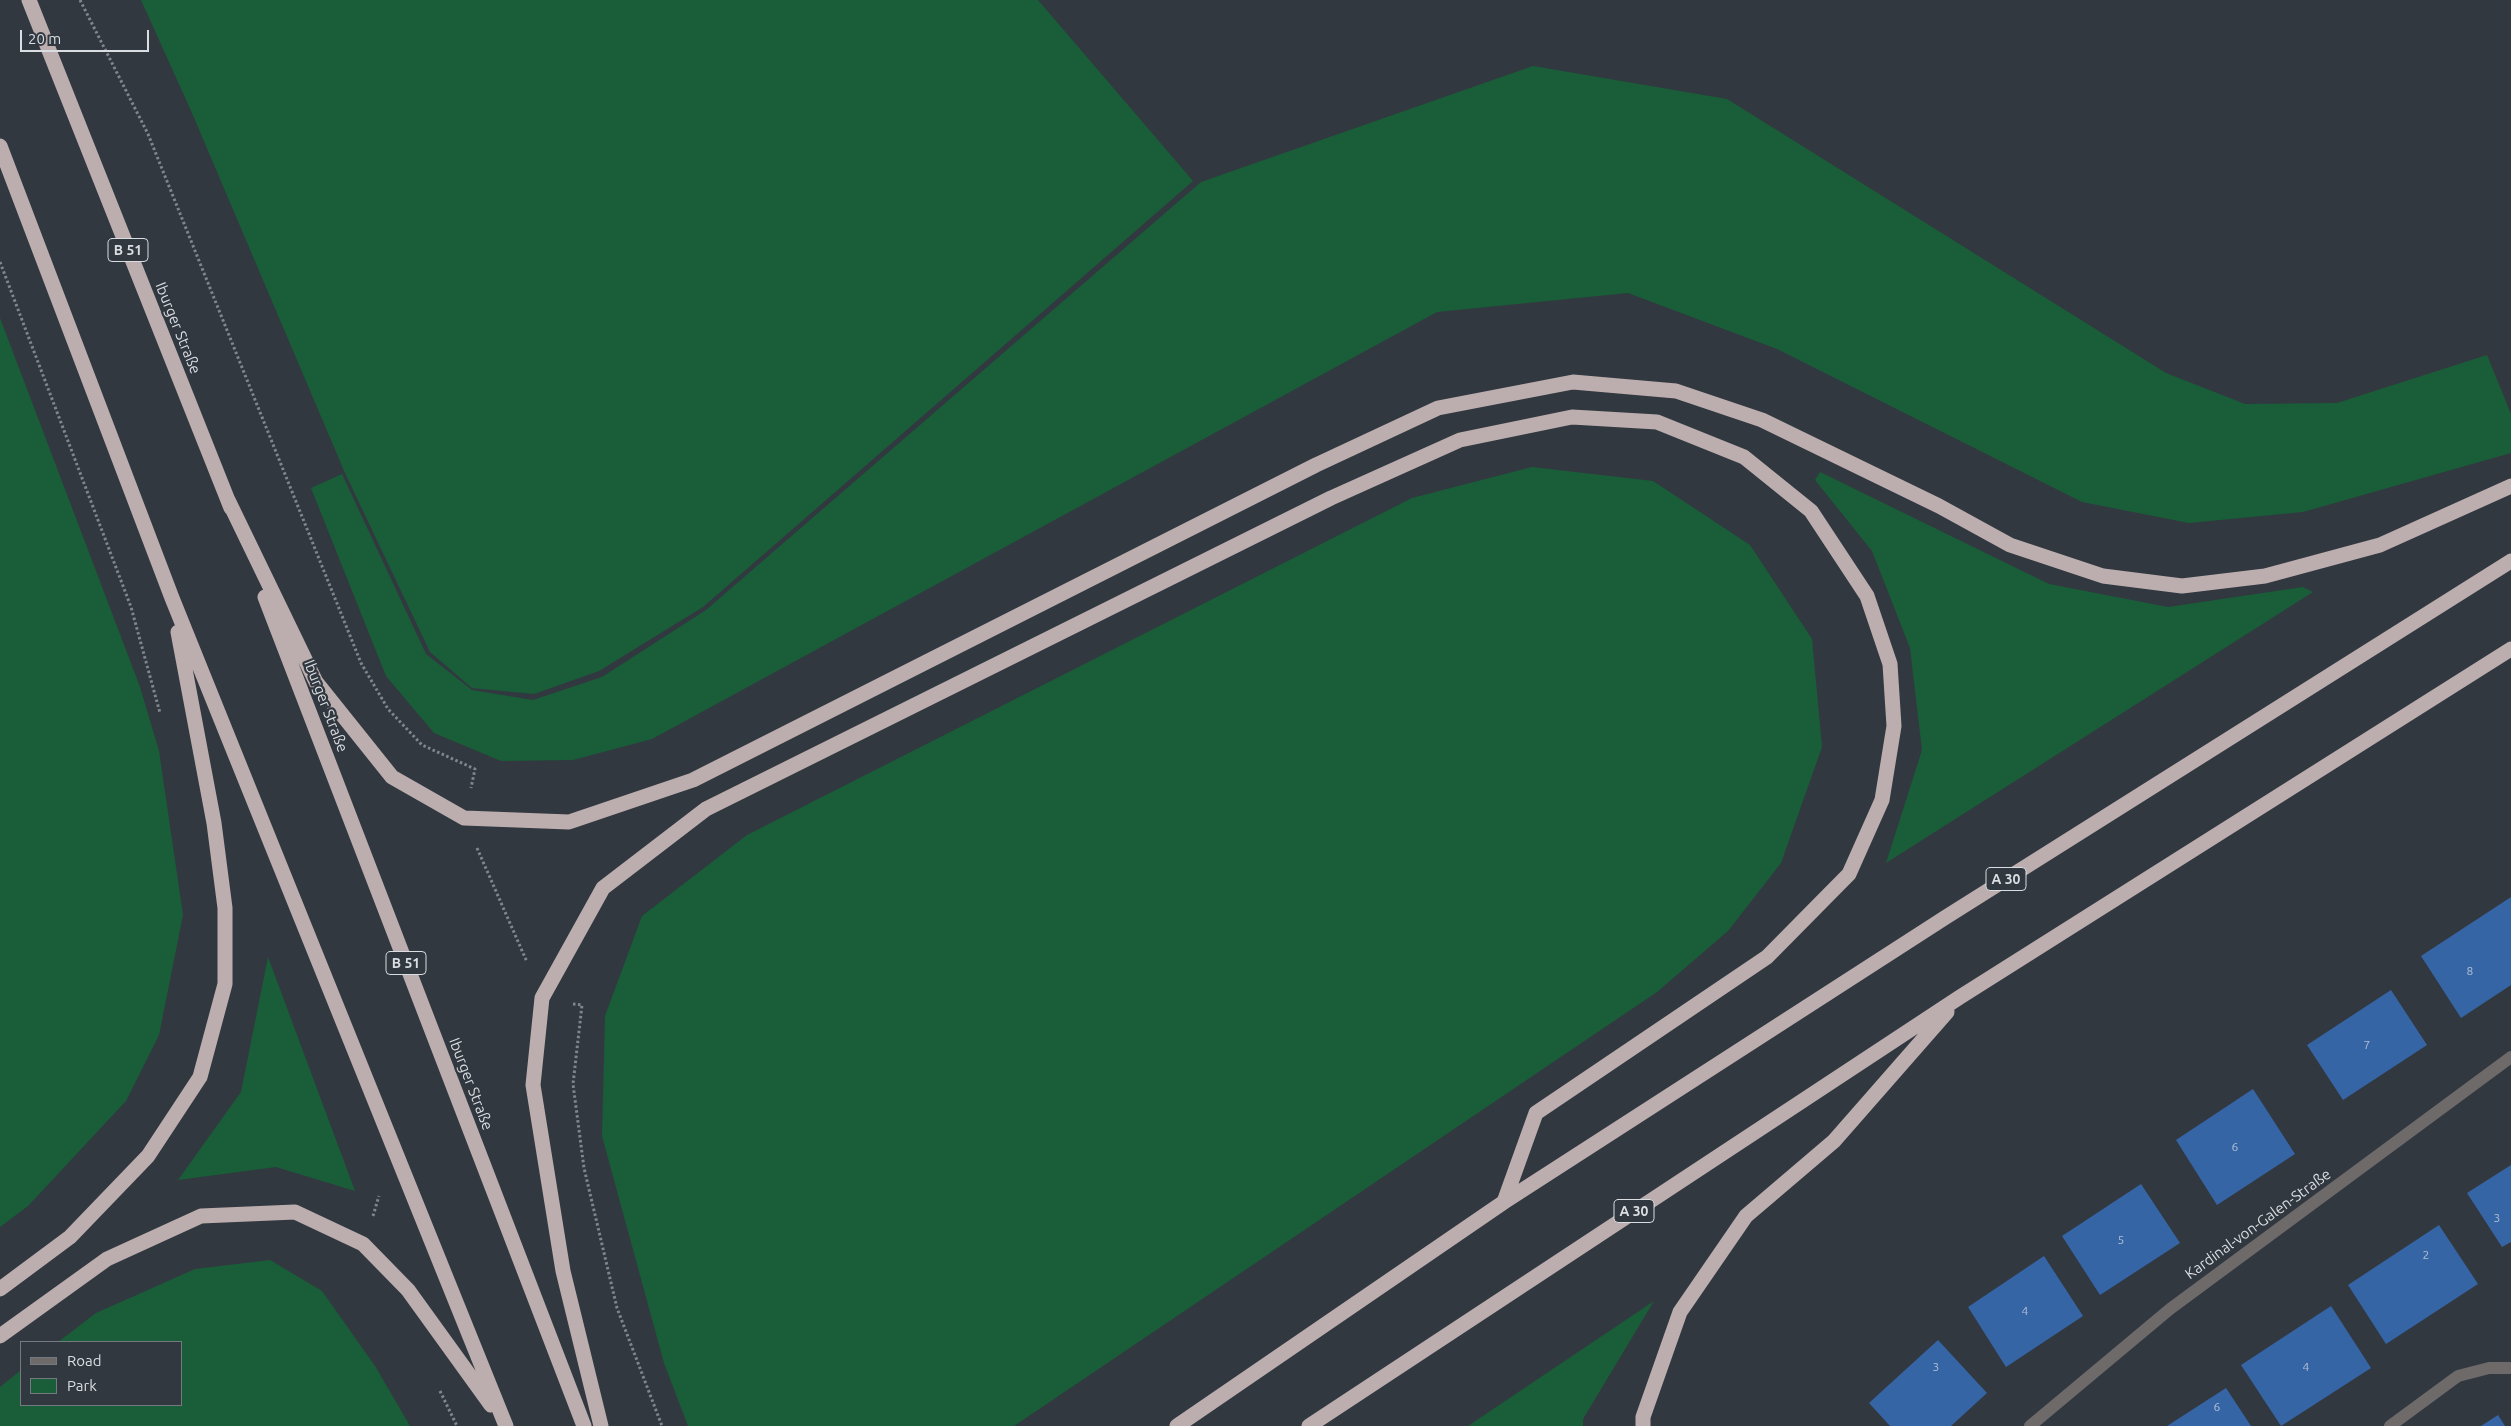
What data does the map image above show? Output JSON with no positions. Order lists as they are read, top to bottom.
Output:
{
  "streets": {
    "highway": ["B 51", "Iburger Straße", "A 30"],
    "street": ["Kardinal-von-Galen-Straße"]
  },
  "house_numbers": [
    "8",
    "7",
    "6",
    "3",
    "5",
    "2",
    "4",
    "3",
    "4",
    "6"
  ],
  "legend": ["Road", "Park"],
  "scale_bar": "20 m"
}
